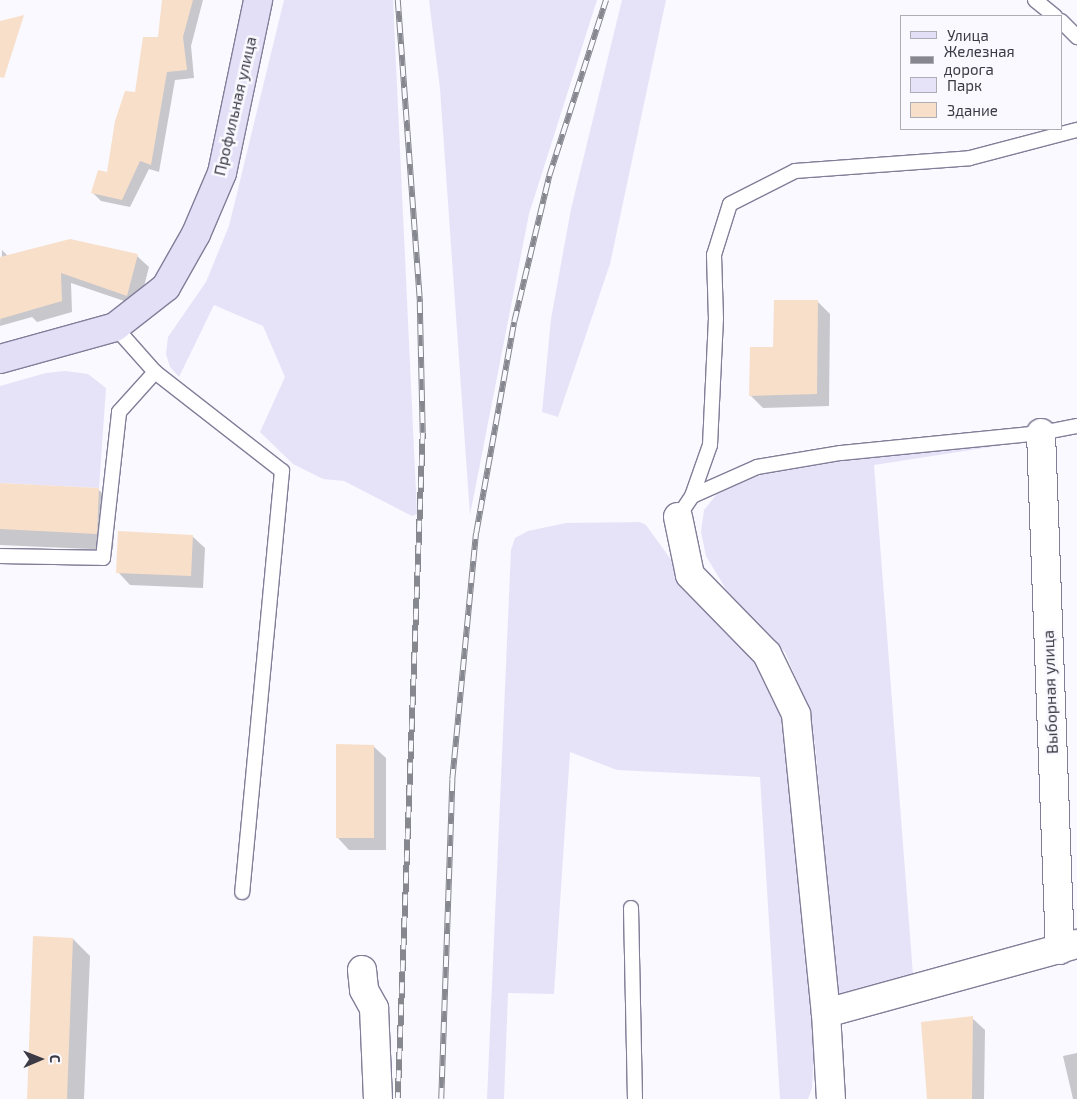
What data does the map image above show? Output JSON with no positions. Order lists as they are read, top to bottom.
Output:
{
  "streets": {
    "main road": ["Профильная улица"],
    "street": ["Выборная улица"]
  },
  "legend": [
    "Улица",
    "Железная дорога",
    "Парк",
    "Здание"
  ],
  "north": "right"
}
